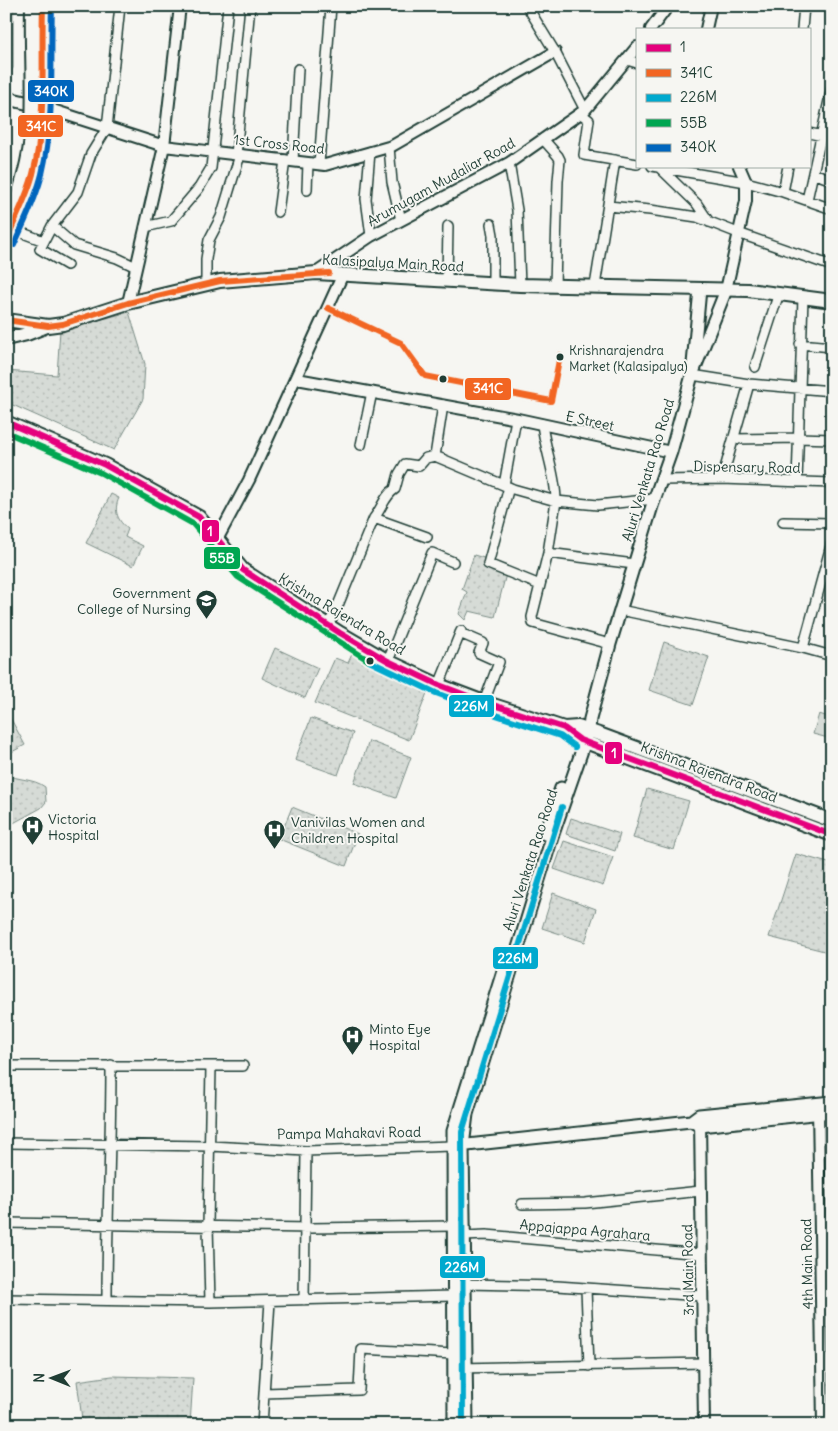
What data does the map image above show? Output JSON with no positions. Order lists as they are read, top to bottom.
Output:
{
  "streets": {
    "main road": [
      "Kalasipalya Main Road",
      "Aluri Venkata Rao Road",
      "Krishna Rajendra Road",
      "Pampa Mahakavi Road"
    ],
    "street": [
      "1st Cross Road",
      "Arumugam Mudaliar Road",
      "E Street",
      "Dispensary Road",
      "Appajappa Agrahara",
      "4th Main Road",
      "3rd Main Road"
    ]
  },
  "crossings": [
    ["Arumugam Mudaliar Road", "Kalasipalya Main Road"],
    ["Kalasipalya Main Road", "Aluri Venkata Rao Road"],
    ["E Street", "Aluri Venkata Rao Road"],
    ["Dispensary Road", "Aluri Venkata Rao Road"],
    ["Aluri Venkata Rao Road", "Krishna Rajendra Road"],
    ["Aluri Venkata Rao Road", "Pampa Mahakavi Road"],
    ["Aluri Venkata Rao Road", "Appajappa Agrahara"],
    ["Pampa Mahakavi Road", "4th Main Road"],
    ["Pampa Mahakavi Road", "3rd Main Road"],
    ["Appajappa Agrahara", "3rd Main Road"]
  ],
  "places": {
    "other": ["Krishnarajendra Market (Kalasipalya)"],
    "school or university": ["Government College of Nursing"],
    "hospital": ["Victoria Hospital", "Vanivilas Women and Children Hospital", "Minto Eye Hospital"]
  },
  "lines": [
    "transit line 341C",
    "transit line 340K",
    "transit line 1",
    "transit line 55B",
    "transit line 226M"
  ],
  "legend": [
    "1",
    "341C",
    "226M",
    "55B",
    "340K"
  ],
  "north": "left"
}
